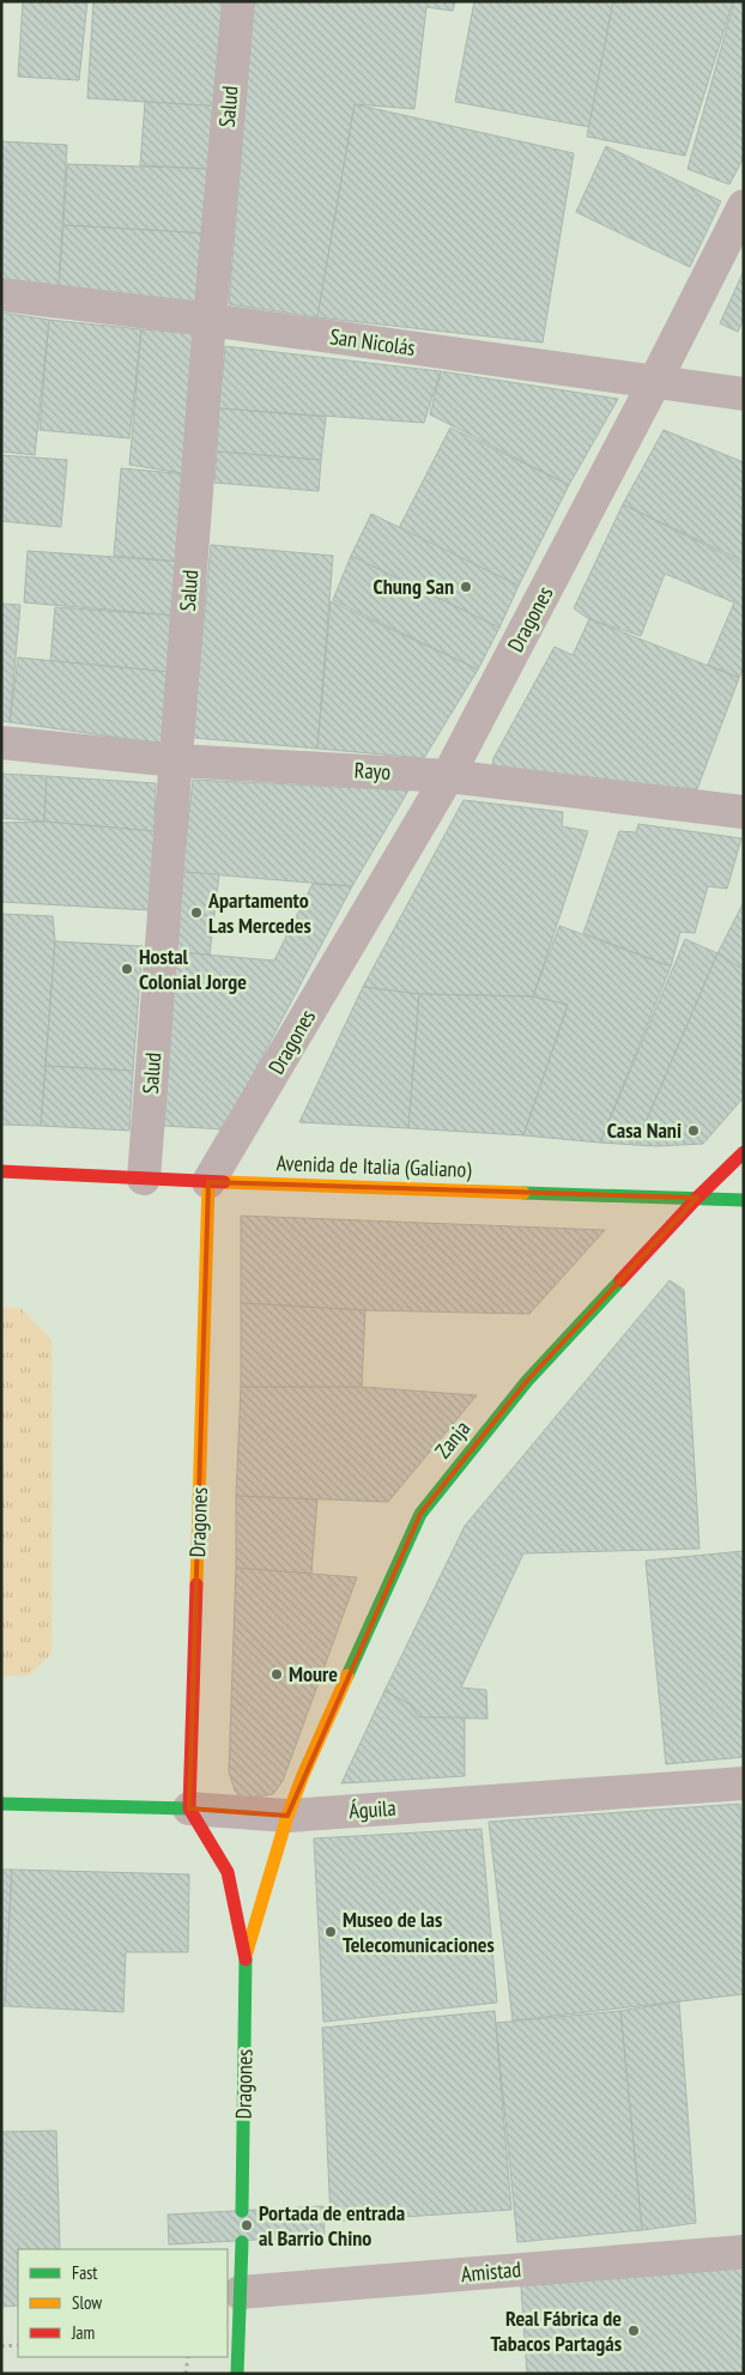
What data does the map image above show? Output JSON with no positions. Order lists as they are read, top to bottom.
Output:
{
  "streets": {
    "main road": [
      "Dragones",
      "Avenida de Italia (Galiano)",
      "Zanja",
      "Águila"
    ],
    "street": [
      "Salud",
      "San Nicolás",
      "Rayo",
      "Amistad"
    ]
  },
  "crossings": [
    ["Salud", "San Nicolás"],
    ["Salud", "Rayo"],
    ["Salud", "Avenida de Italia (Galiano)"],
    ["San Nicolás", "Dragones"],
    ["Dragones", "Rayo"],
    ["Dragones", "Avenida de Italia (Galiano)"],
    ["Dragones", "Zanja"],
    ["Dragones", "Águila"],
    ["Avenida de Italia (Galiano)", "Zanja"],
    ["Zanja", "Águila"]
  ],
  "places": [
    "Chung San",
    "Apartamento Las Mercedes",
    "Hostal Colonial Jorge",
    "Casa Nani",
    "Moure",
    "Museo de las Telecomunicaciones",
    "Portada de entrada al Barrio Chino",
    "Real Fábrica de Tabacos Partagás"
  ],
  "legend": ["Fast", "Slow", "Jam"]
}
